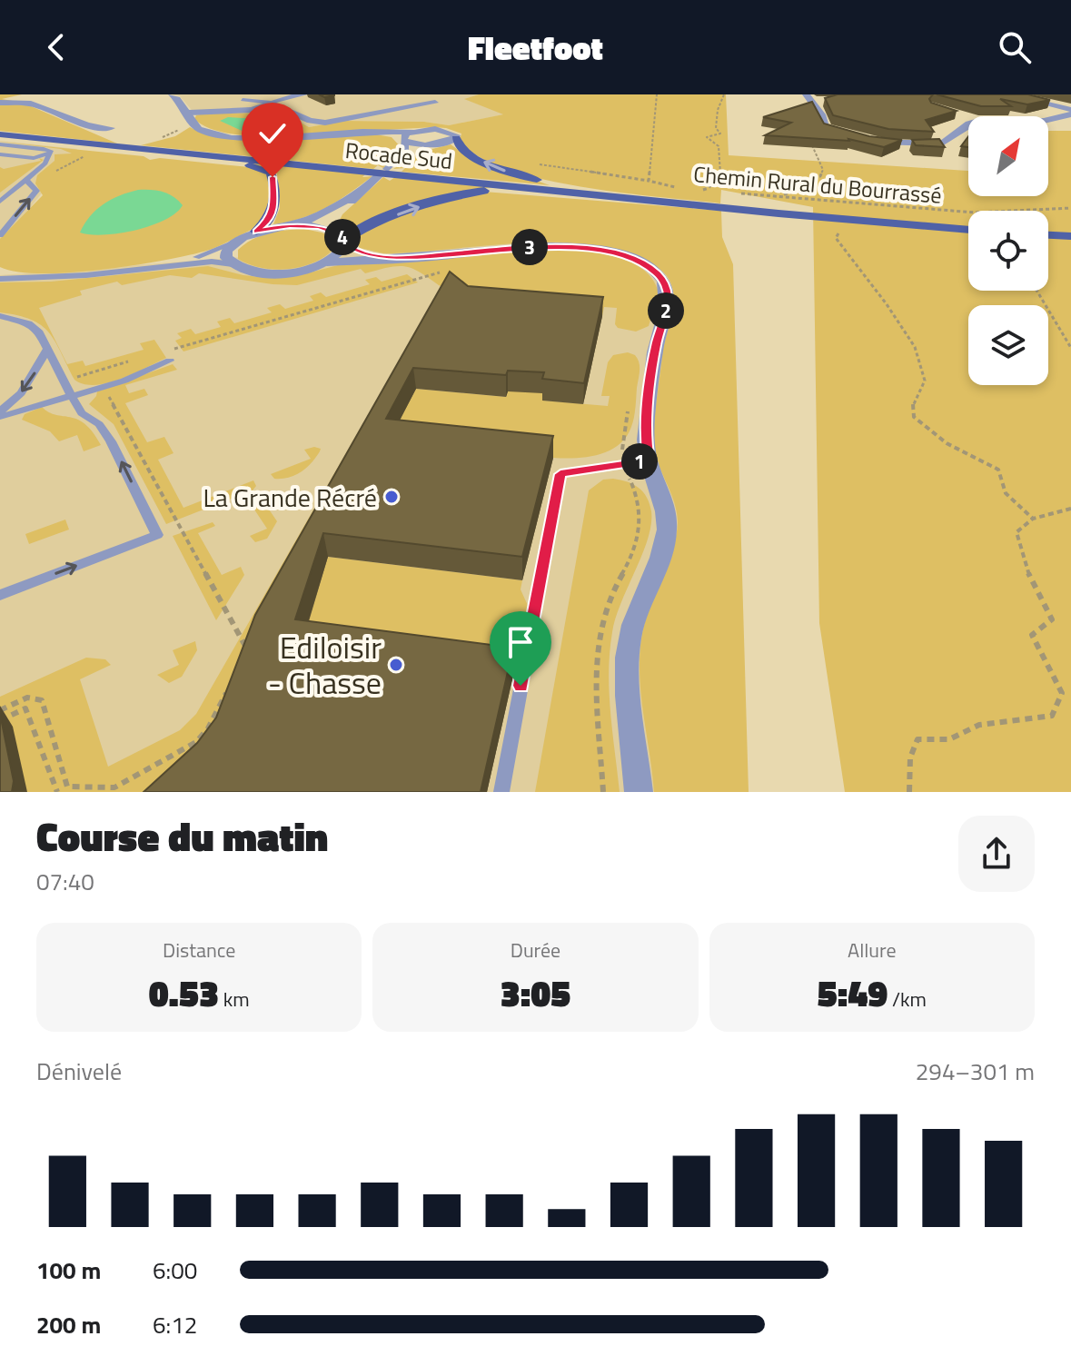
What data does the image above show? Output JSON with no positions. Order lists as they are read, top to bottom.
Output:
{
  "streets": {
    "main road": ["Rocade Sud"],
    "path": ["Chemin Rural du Bourrassé"]
  },
  "places": ["La Grande Récré", "Ediloisir - Chasse"],
  "north": "top right",
  "page": {
    "header": "Fleetfoot",
    "pins": [
      "4",
      "3",
      "2",
      "1"
    ],
    "heading": ["Course du matin", "07:40"],
    "stats": [
      ["Distance", "0.53 km"],
      ["Durée", "3:05"],
      ["Allure", "5:49 /km"]
    ],
    "chart": ["Dénivelé", "294–301 m"],
    "list": [
      {
        "name": "100 m",
        "note": "6:00"
      },
      {
        "name": "200 m",
        "note": "6:12"
      }
    ]
  }
}
